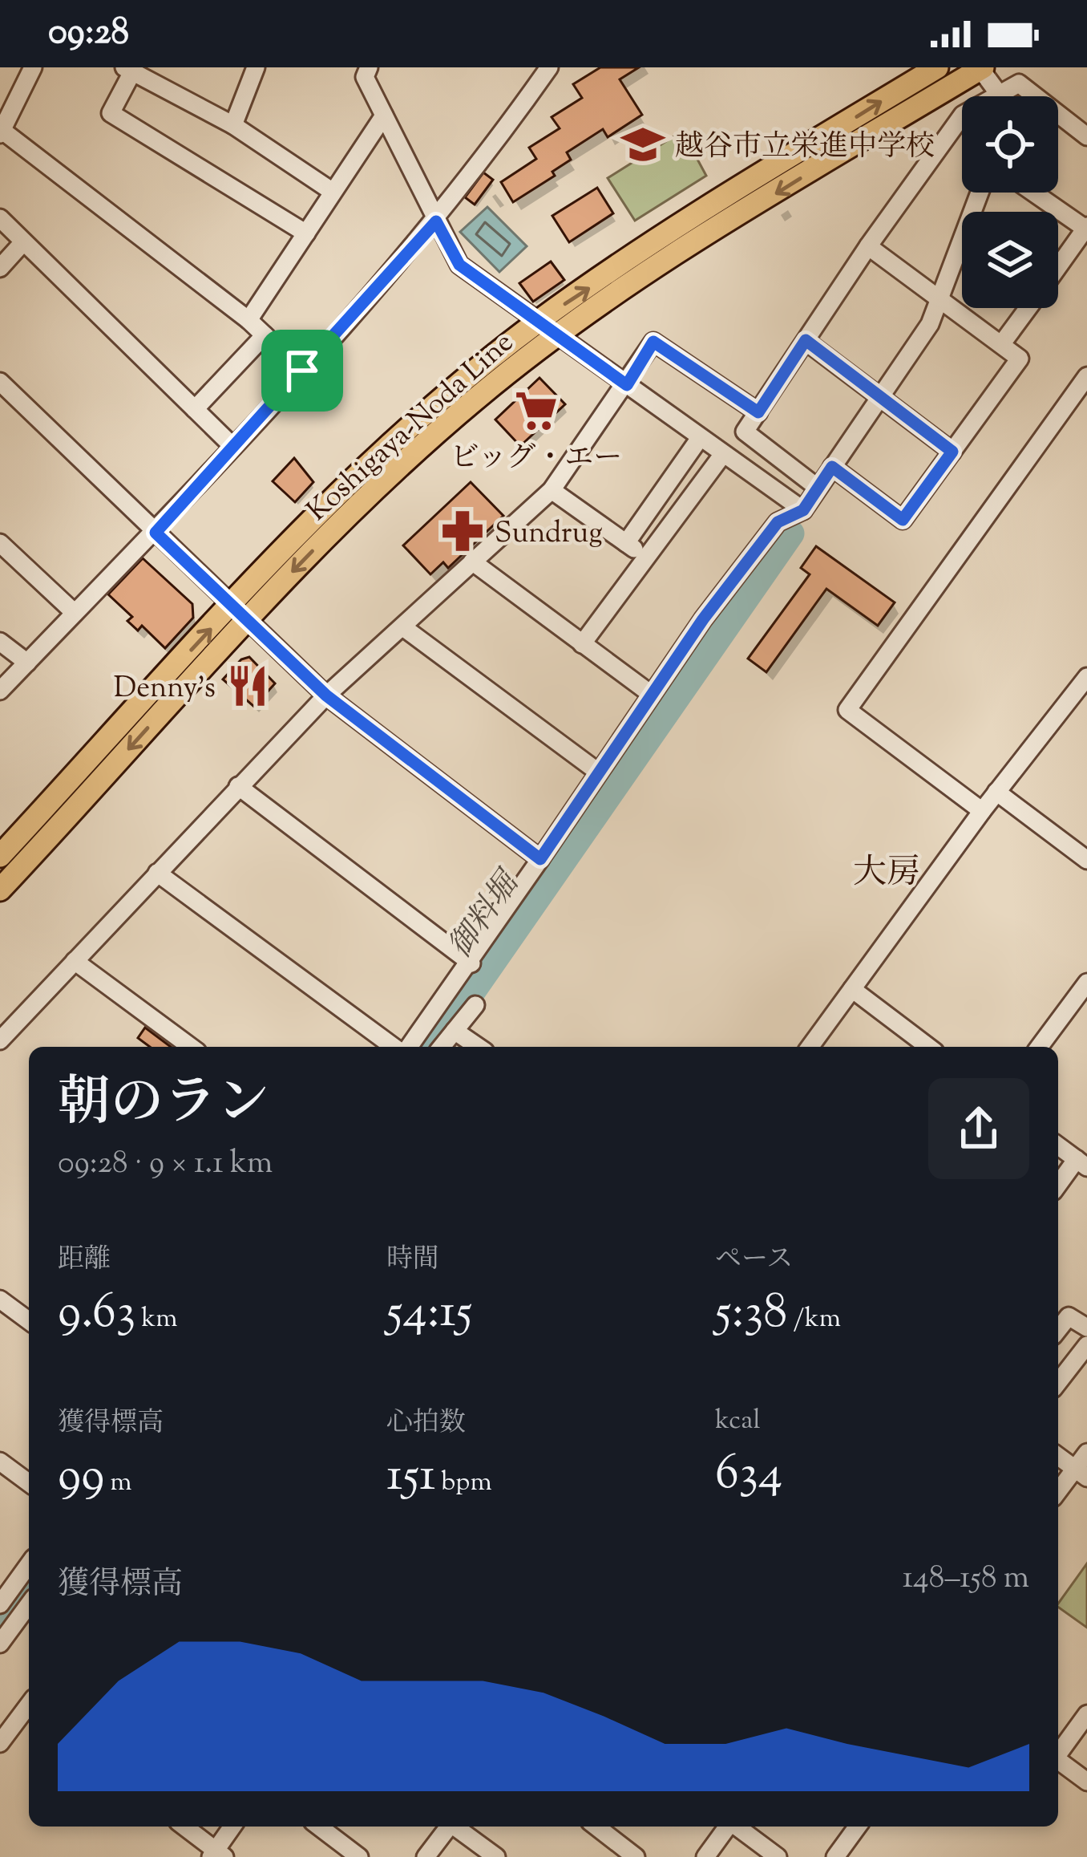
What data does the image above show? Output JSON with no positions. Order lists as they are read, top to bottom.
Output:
{
  "streets": {
    "main road": ["Koshigaya-Noda Line"]
  },
  "districts": ["大房"],
  "water": ["御料堀"],
  "places": {
    "school or university": ["越谷市立栄進中学校"],
    "supermarket": ["ビッグ・エー"],
    "pharmacy": ["Sundrug"],
    "restaurant": ["Denny's"]
  },
  "page": {
    "status": "09:28",
    "heading": ["朝のラン", "09:28 · 9 × 1.1 km"],
    "stats": [
      ["距離", "9.63 km"],
      ["時間", "54:15"],
      ["ペース", "5:38 /km"],
      ["獲得標高", "99 m"],
      ["心拍数", "151 bpm"],
      ["kcal", "634"]
    ],
    "chart": ["獲得標高", "148–158 m"]
  }
}
